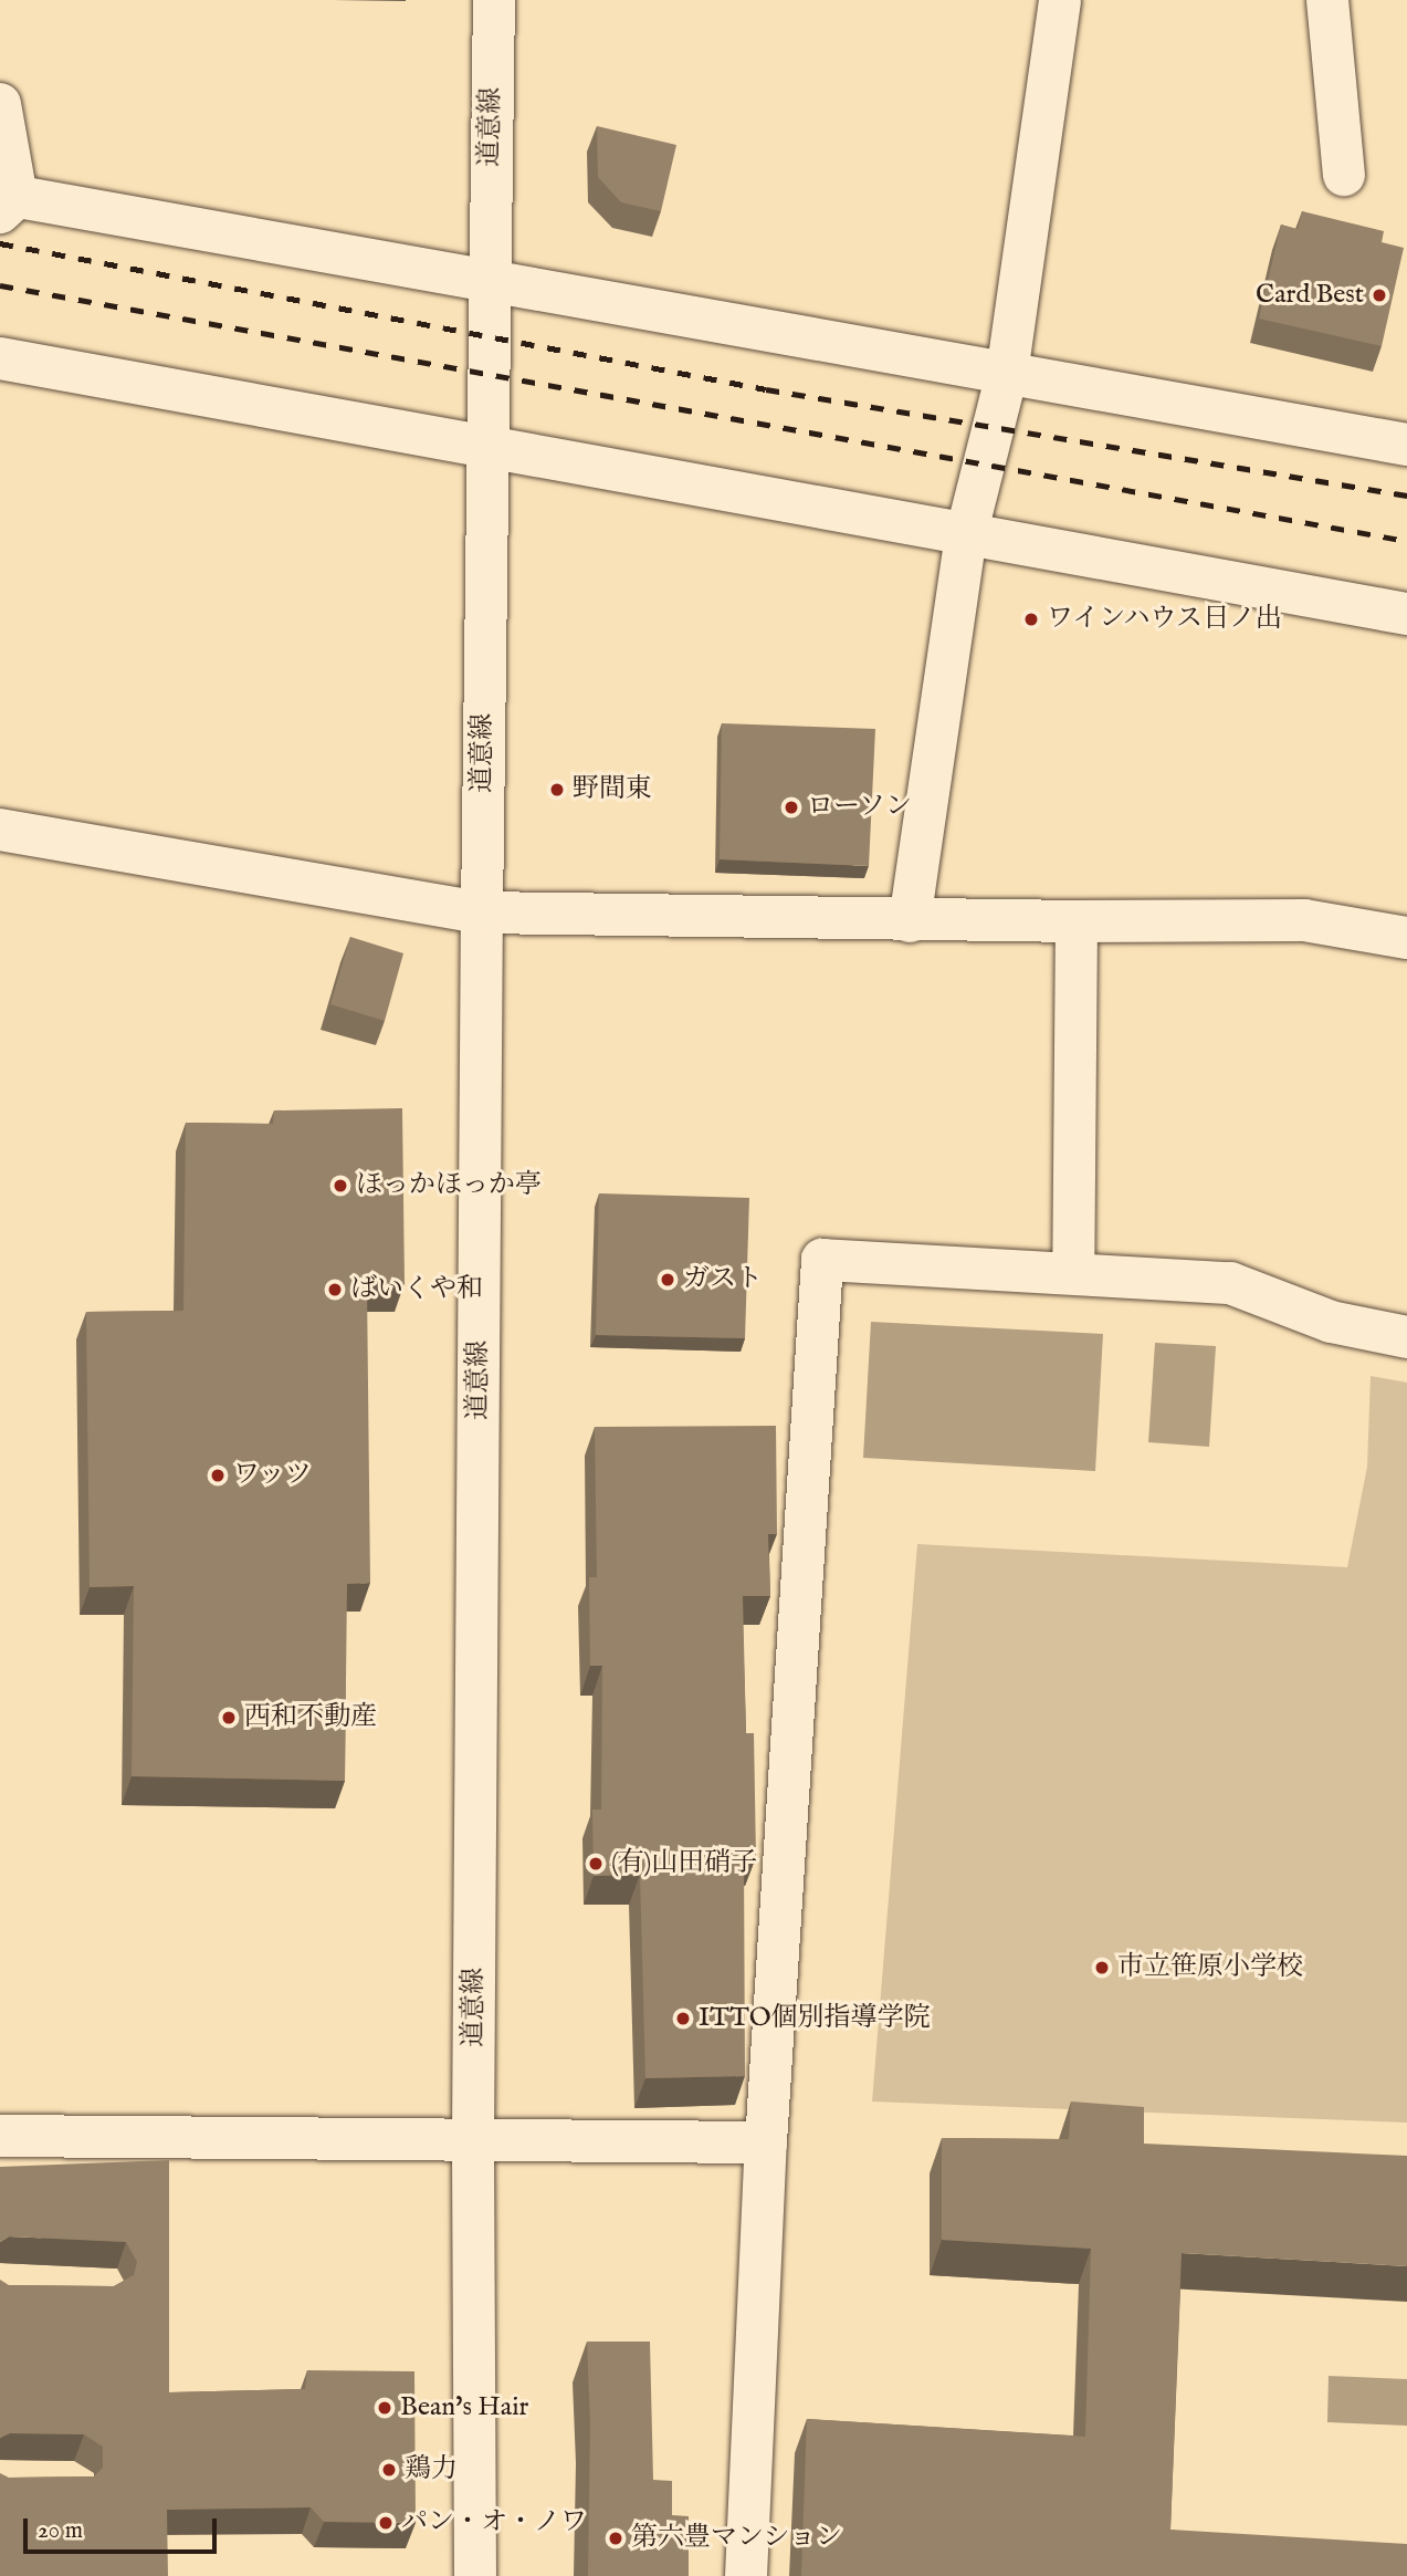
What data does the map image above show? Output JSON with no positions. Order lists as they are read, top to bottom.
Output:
{
  "streets": {
    "street": ["道意線"]
  },
  "places": [
    "Card Best",
    "ワインハウス日ノ出",
    "野間東",
    "ローソン",
    "ほっかほっか亭",
    "ガスト",
    "ばいくや和",
    "ワッツ",
    "西和不動産",
    "(有)山田硝子",
    "市立笹原小学校",
    "ITTO個別指導学院",
    "Bean's Hair",
    "鶏力",
    "パン・オ・ノワ",
    "第六豊マンション"
  ],
  "scale_bar": "20 m"
}
